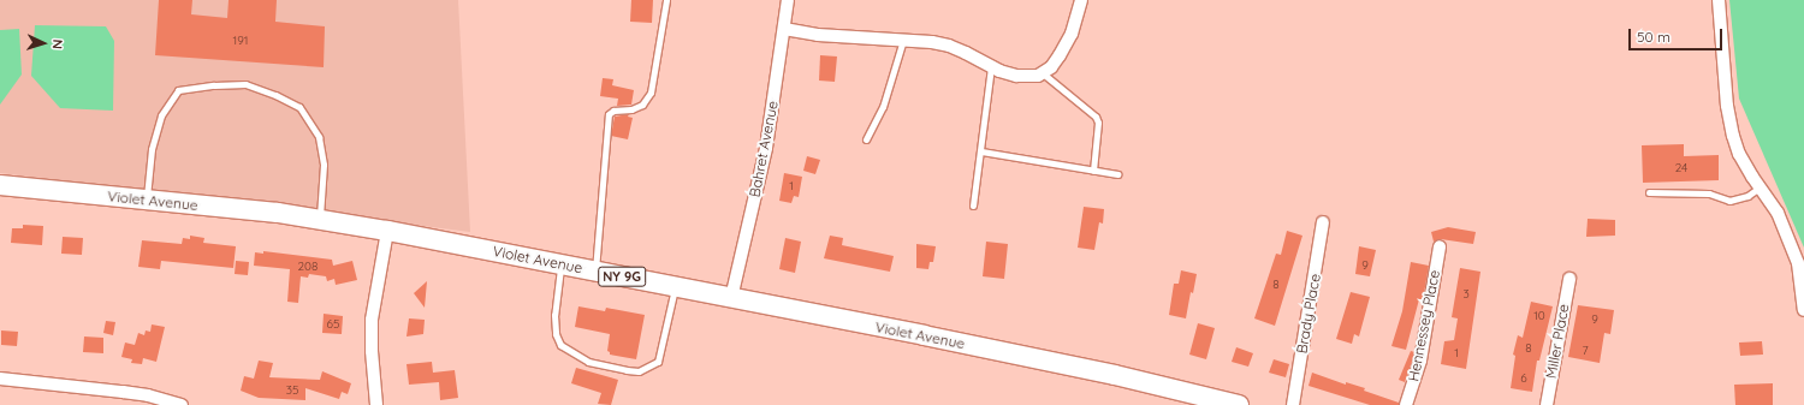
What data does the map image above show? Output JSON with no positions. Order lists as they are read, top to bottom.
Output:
{
  "streets": {
    "main road": ["Violet Avenue", "NY 9G"],
    "street": [
      "Bahret Avenue",
      "Brady Place",
      "Hennessey Place",
      "Miller Place"
    ]
  },
  "crossings": [
    ["Bahret Avenue", "Violet Avenue"]
  ],
  "house_numbers": [
    "191",
    "24",
    "1",
    "9",
    "208",
    "8",
    "3",
    "10",
    "9",
    "65",
    "8",
    "7",
    "1",
    "6",
    "35"
  ],
  "scale_bar": "50 m",
  "north": "right"
}
